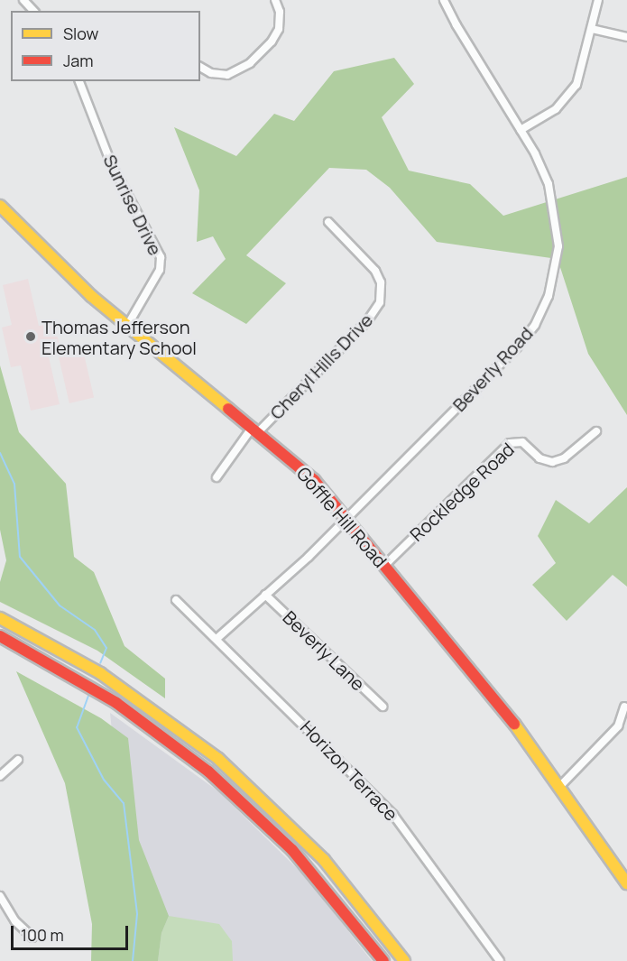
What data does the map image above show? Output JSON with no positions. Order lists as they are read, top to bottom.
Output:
{
  "streets": {
    "main road": ["Goffle Hill Road"],
    "street": [
      "Sunrise Drive",
      "Cheryl Hills Drive",
      "Beverly Road",
      "Rockledge Road",
      "Beverly Lane",
      "Horizon Terrace"
    ]
  },
  "crossings": [
    ["Sunrise Drive", "Goffle Hill Road"],
    ["Cheryl Hills Drive", "Goffle Hill Road"],
    ["Beverly Road", "Goffle Hill Road"],
    ["Beverly Road", "Beverly Lane"],
    ["Beverly Road", "Horizon Terrace"],
    ["Rockledge Road", "Goffle Hill Road"]
  ],
  "places": ["Thomas Jefferson Elementary School"],
  "legend": ["Slow", "Jam"],
  "scale_bar": "100 m"
}
